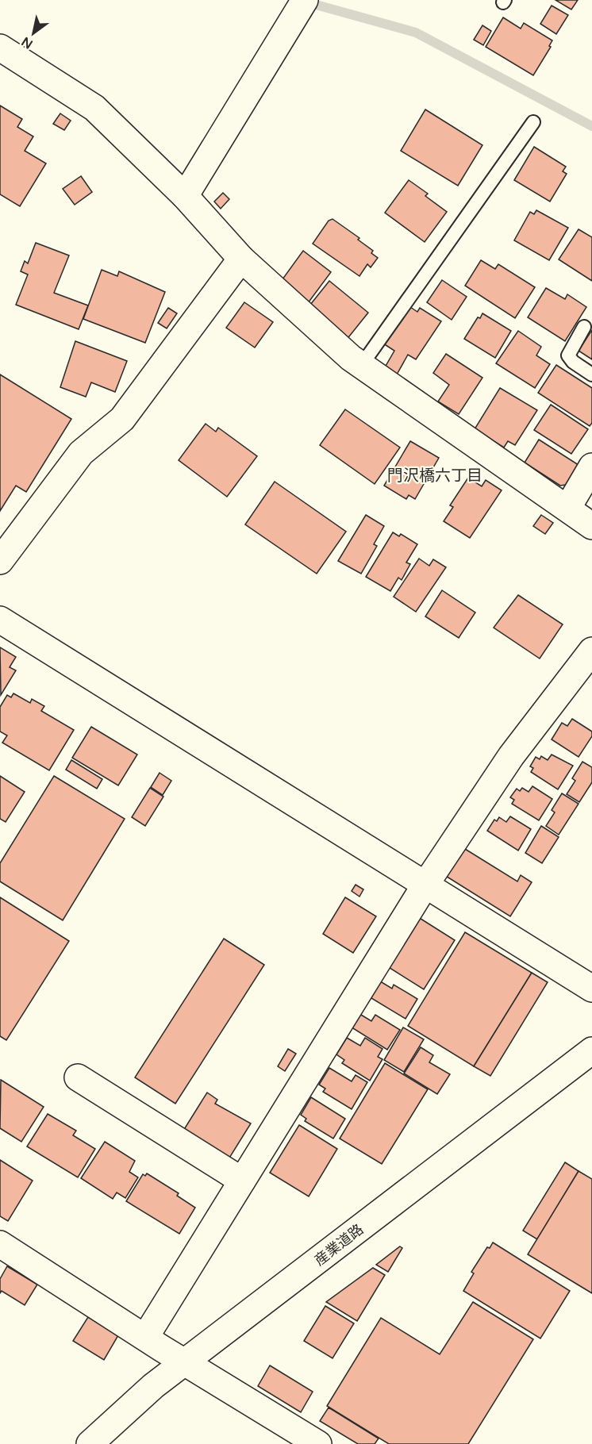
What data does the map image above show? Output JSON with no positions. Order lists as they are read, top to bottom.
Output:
{
  "streets": {
    "street": ["産業道路"]
  },
  "districts": ["門沢橋六丁目"],
  "north": "bottom left"
}
